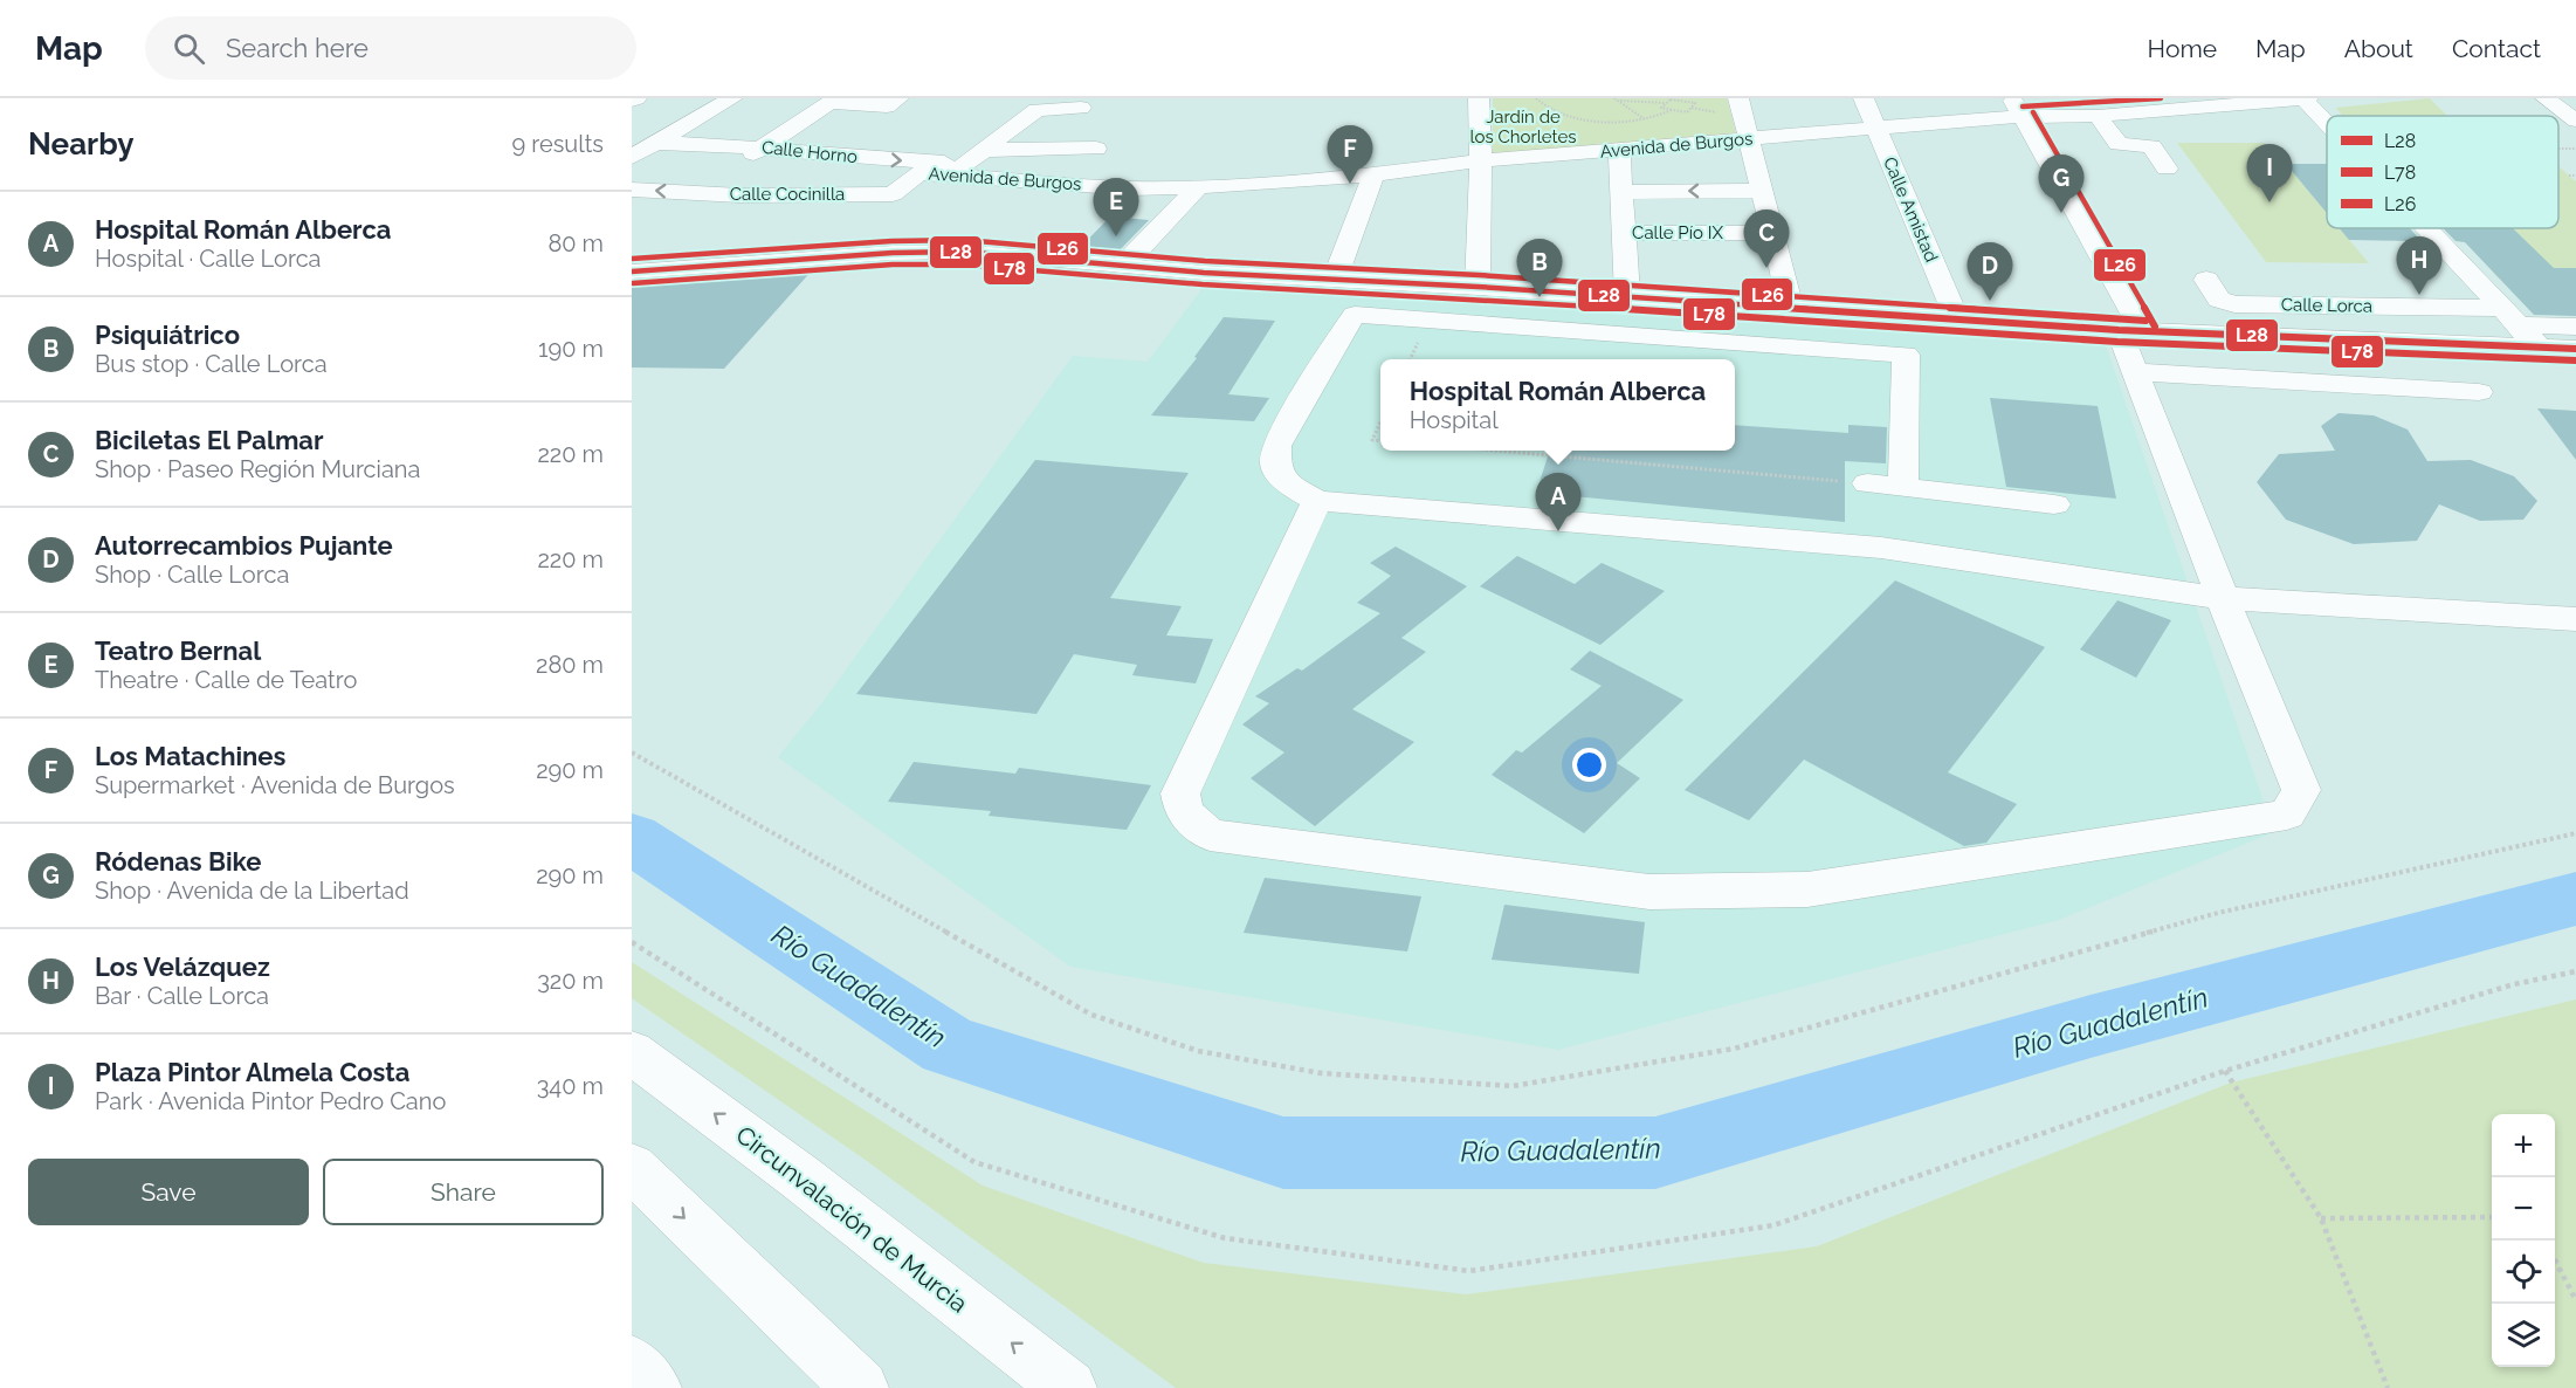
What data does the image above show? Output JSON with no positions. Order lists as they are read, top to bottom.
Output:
{
  "streets": {
    "main road": [
      "Avenida de Burgos",
      "Calle Horno",
      "Calle Cocinilla",
      "Calle Amistad",
      "Calle Pío IX",
      "Calle Lorca",
      "Circunvalación de Murcia"
    ]
  },
  "crossings": [
    ["Avenida de Burgos", "Calle Horno"],
    ["Avenida de Burgos", "Calle Cocinilla"],
    ["Avenida de Burgos", "Calle Amistad"],
    ["Calle Horno", "Calle Cocinilla"],
    ["Calle Amistad", "Calle Lorca"]
  ],
  "water": ["Río Guadalentín"],
  "parks": ["Jardín de los Chorletes"],
  "lines": ["transit line L26", "transit line L28", "transit line L78"],
  "legend": ["L28", "L78", "L26"],
  "page": {
    "header": "Map",
    "search": "Search here",
    "nav": [
      "Home",
      "Map",
      "About",
      "Contact"
    ],
    "heading": ["Nearby", "9 results"],
    "pins": [
      "F",
      "I",
      "G",
      "E",
      "C",
      "H",
      "B",
      "D",
      "A"
    ],
    "list": [
      {
        "mark": "A",
        "name": "Hospital Román Alberca",
        "note": "Hospital · Calle Lorca",
        "value": "80 m"
      },
      {
        "mark": "B",
        "name": "Psiquiátrico",
        "note": "Bus stop · Calle Lorca",
        "value": "190 m"
      },
      {
        "mark": "C",
        "name": "Biciletas El Palmar",
        "note": "Shop · Paseo Región Murciana",
        "value": "220 m"
      },
      {
        "mark": "D",
        "name": "Autorrecambios Pujante",
        "note": "Shop · Calle Lorca",
        "value": "220 m"
      },
      {
        "mark": "E",
        "name": "Teatro Bernal",
        "note": "Theatre · Calle de Teatro",
        "value": "280 m"
      },
      {
        "mark": "F",
        "name": "Los Matachines",
        "note": "Supermarket · Avenida de Burgos",
        "value": "290 m"
      },
      {
        "mark": "G",
        "name": "Ródenas Bike",
        "note": "Shop · Avenida de la Libertad",
        "value": "290 m"
      },
      {
        "mark": "H",
        "name": "Los Velázquez",
        "note": "Bar · Calle Lorca",
        "value": "320 m"
      },
      {
        "mark": "I",
        "name": "Plaza Pintor Almela Costa",
        "note": "Park · Avenida Pintor Pedro Cano",
        "value": "340 m"
      }
    ],
    "popup": ["Hospital Román Alberca", "Hospital"],
    "map_buttons": ["+", "−"],
    "buttons": ["Save", "Share"]
  }
}
